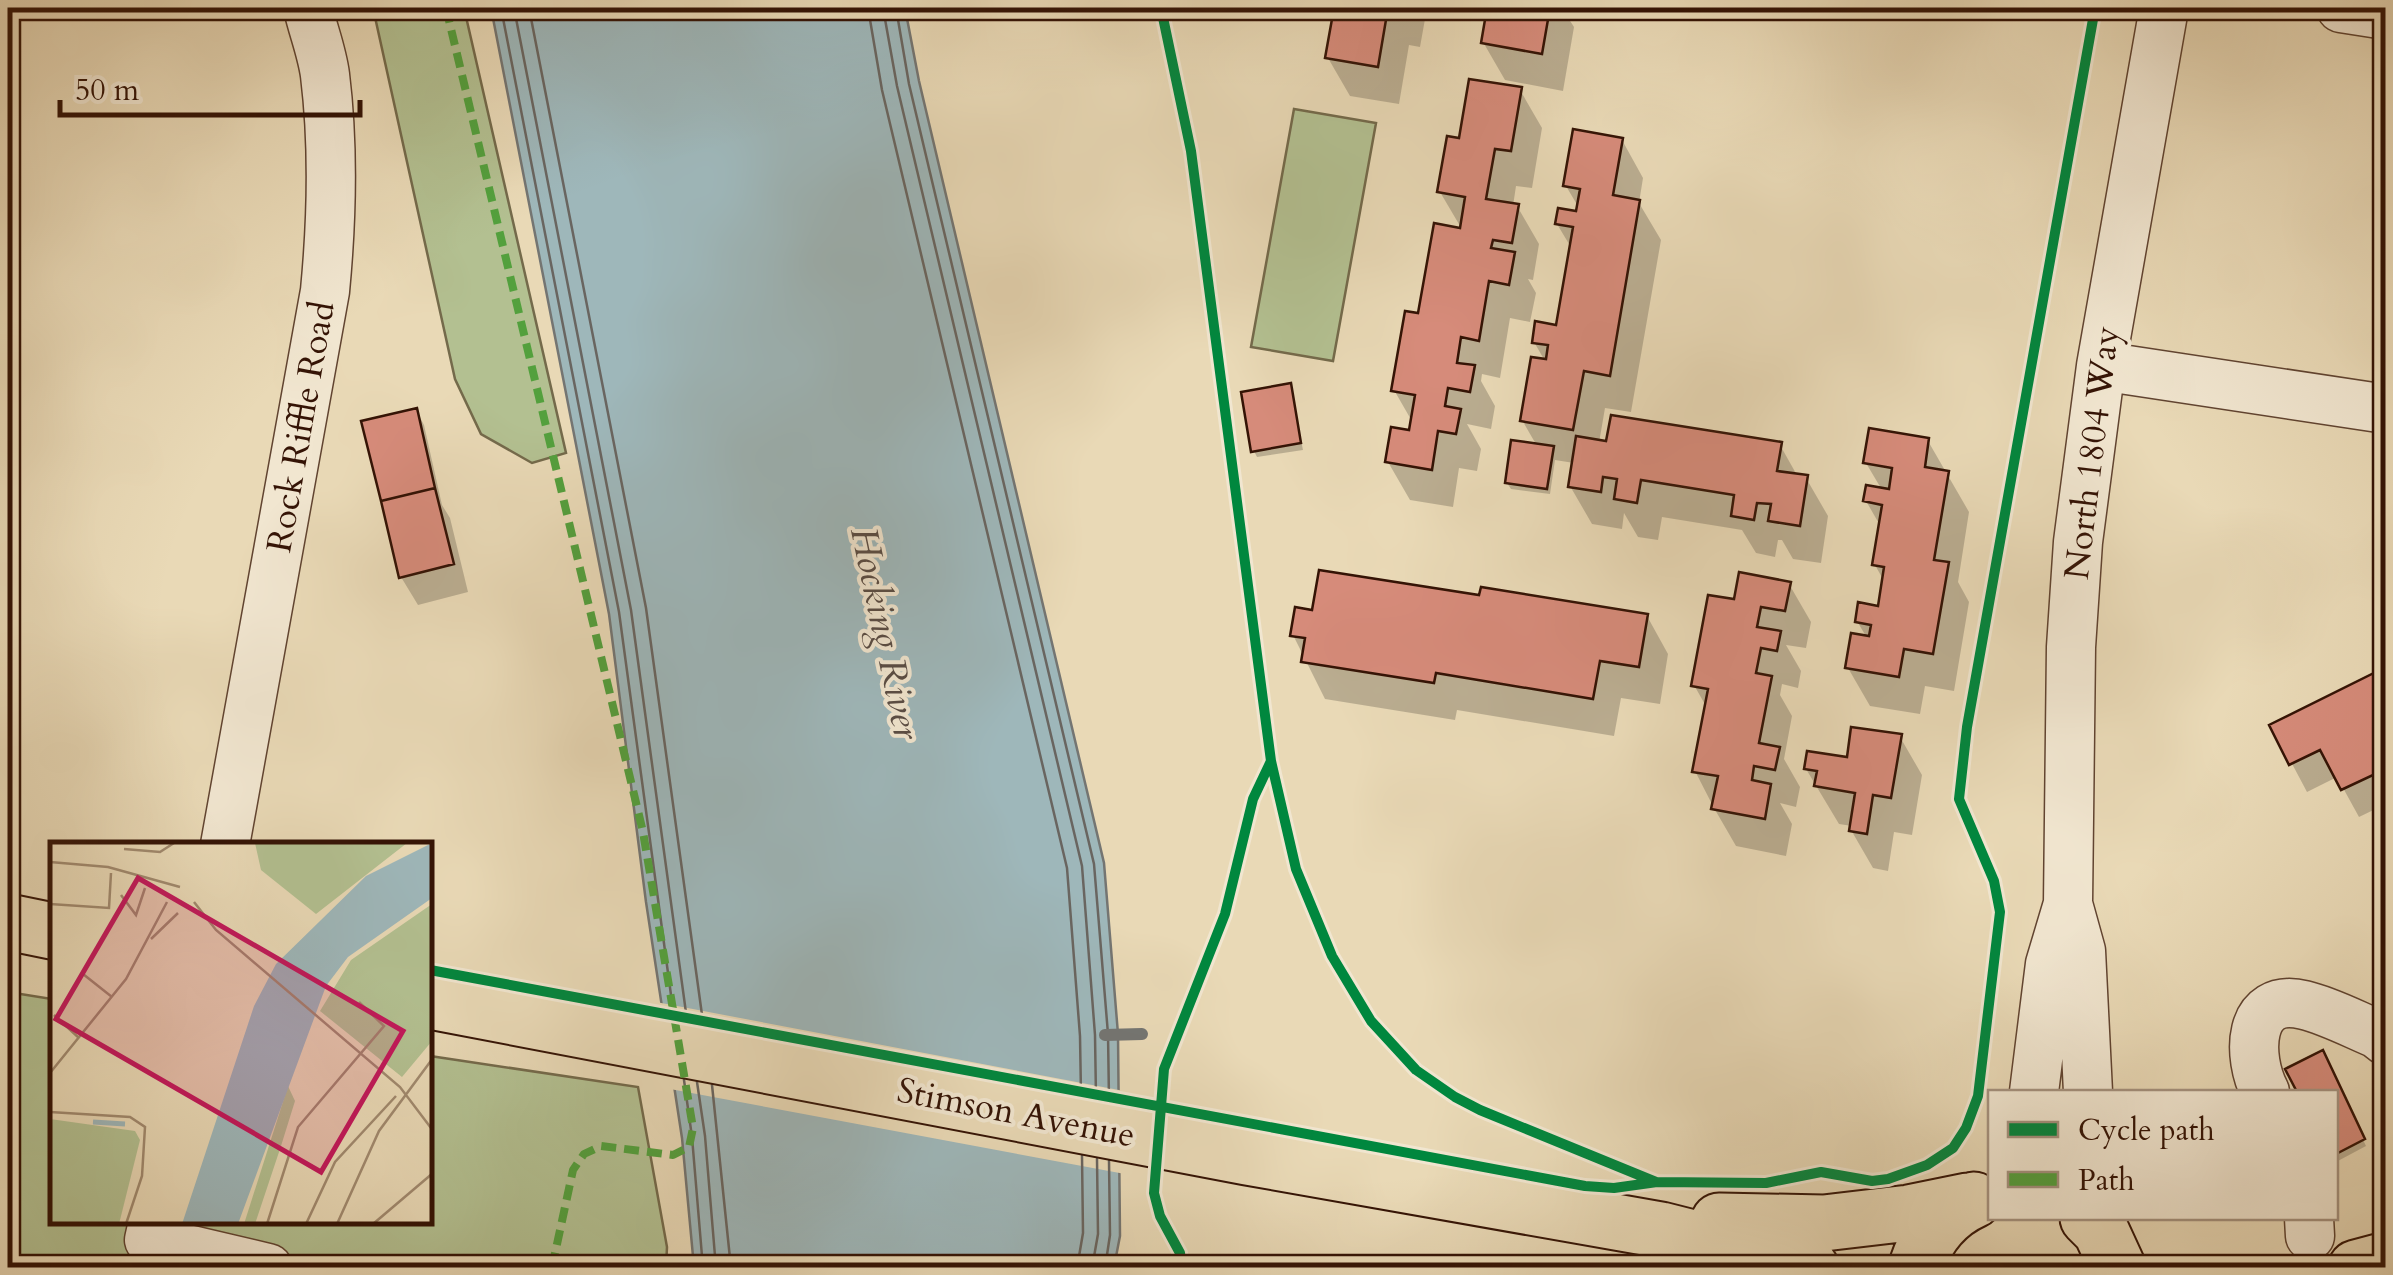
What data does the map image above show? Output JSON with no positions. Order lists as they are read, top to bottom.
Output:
{
  "streets": {
    "main road": ["Stimson Avenue"],
    "street": ["Rock Riffle Road", "North 1804 Way"]
  },
  "water": ["Hocking River"],
  "legend": ["Cycle path", "Path"],
  "scale_bar": "50 m"
}
